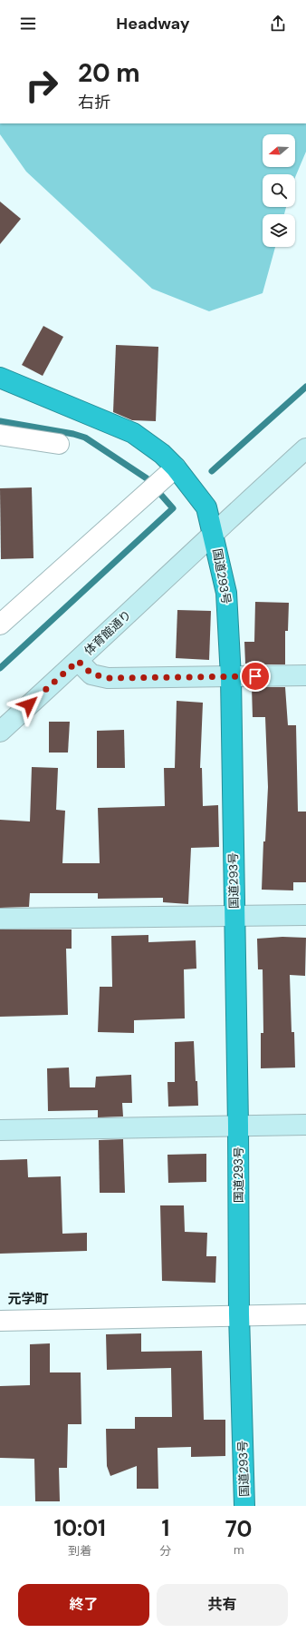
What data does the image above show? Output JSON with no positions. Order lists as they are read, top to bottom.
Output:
{
  "streets": {
    "highway": ["国道293号"],
    "street": ["体育館通り"]
  },
  "crossings": [
    ["国道293号", "体育館通り"]
  ],
  "districts": ["元学町"],
  "north": "left",
  "page": {
    "header": "Headway",
    "turn": ["20 m", "右折"],
    "eta": [
      "10:01",
      "到着",
      "1",
      "分",
      "70",
      "m"
    ],
    "buttons": ["終了", "共有"]
  }
}
